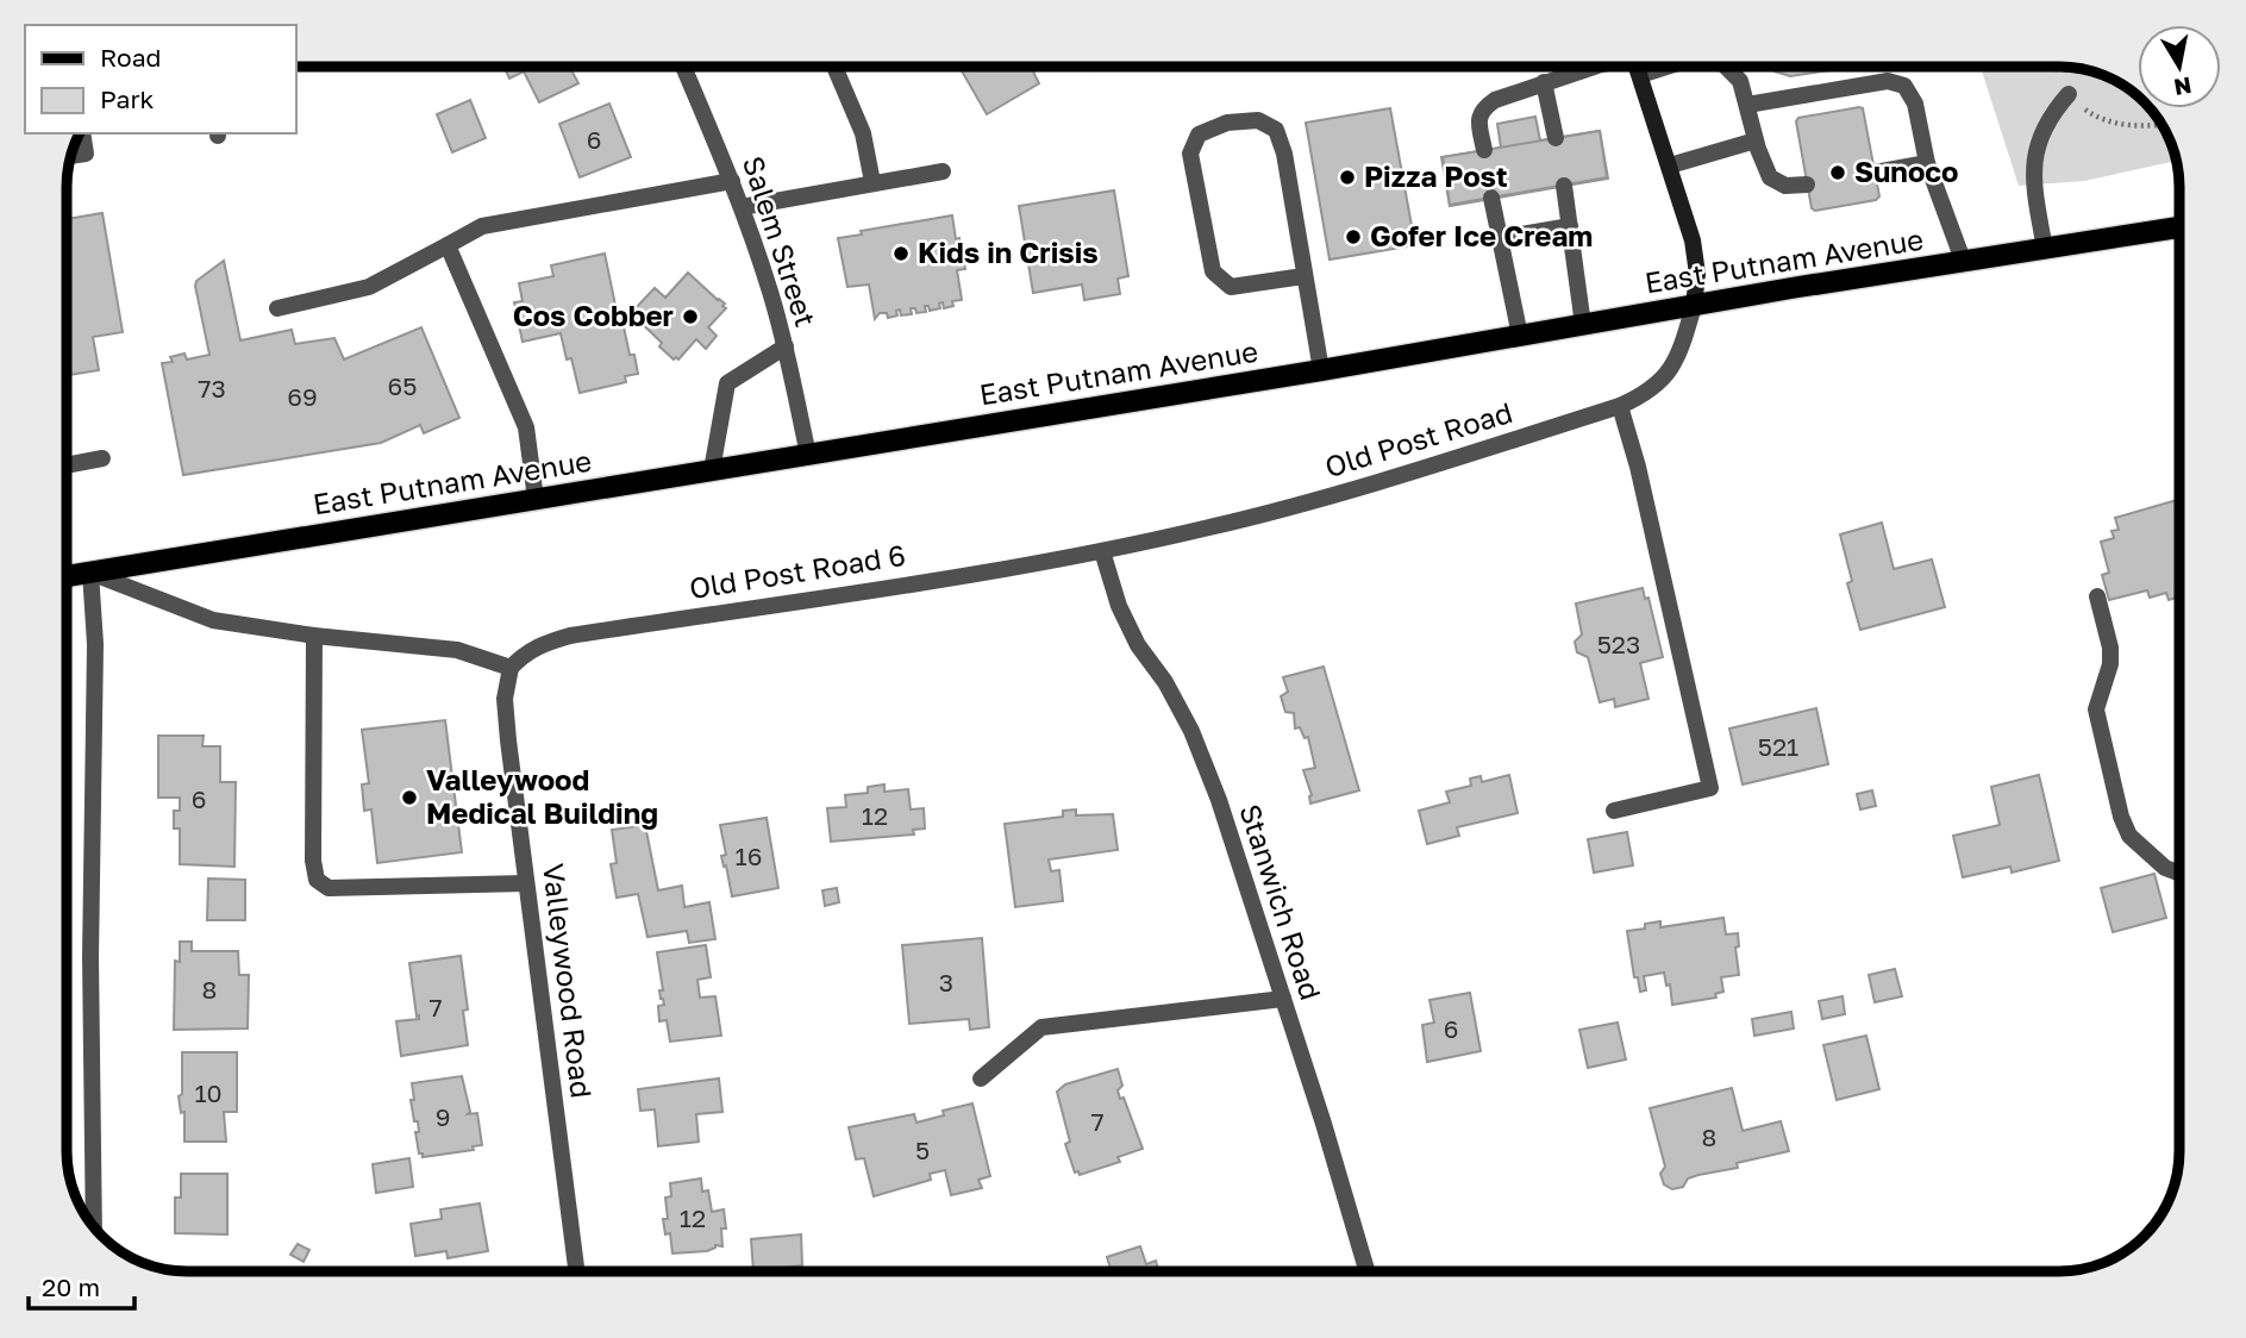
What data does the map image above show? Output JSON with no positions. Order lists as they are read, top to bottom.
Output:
{
  "streets": {
    "main road": ["East Putnam Avenue"],
    "street": [
      "Salem Street",
      "Old Post Road",
      "Old Post Road 6",
      "Stanwich Road",
      "Valleywood Road"
    ]
  },
  "crossings": [
    ["Salem Street", "East Putnam Avenue"],
    ["East Putnam Avenue", "Old Post Road"],
    ["Old Post Road", "Old Post Road 6"],
    ["Old Post Road", "Stanwich Road"],
    ["Old Post Road 6", "Stanwich Road"],
    ["Old Post Road 6", "Valleywood Road"]
  ],
  "places": [
    "Sunoco",
    "Pizza Post",
    "Gofer Ice Cream",
    "Kids in Crisis",
    "Cos Cobber",
    "Valleywood Medical Building"
  ],
  "house_numbers": [
    "6",
    "65",
    "73",
    "69",
    "523",
    "521",
    "6",
    "12",
    "16",
    "3",
    "8",
    "7",
    "6",
    "10",
    "9",
    "7",
    "8",
    "5",
    "12"
  ],
  "legend": ["Road", "Park"],
  "scale_bar": "20 m",
  "north": "bottom"
}
